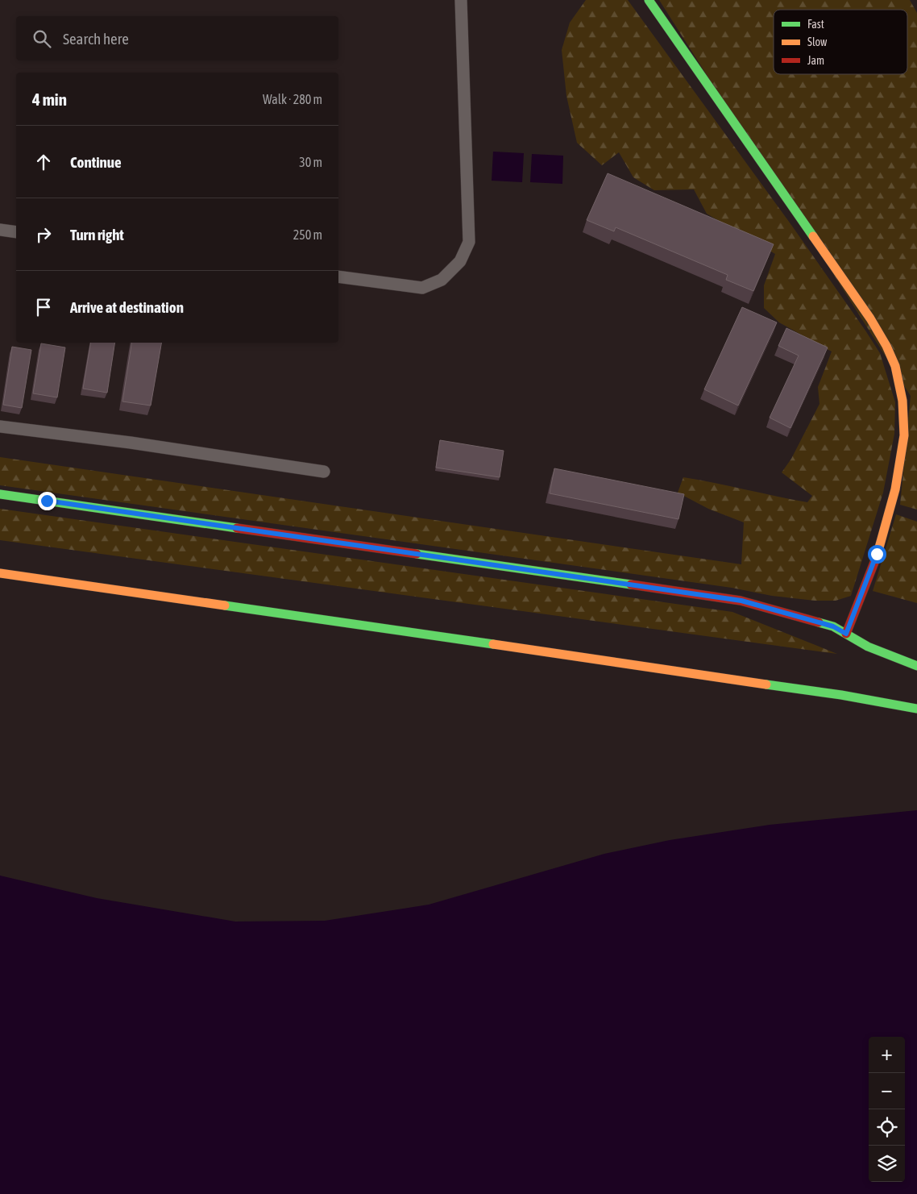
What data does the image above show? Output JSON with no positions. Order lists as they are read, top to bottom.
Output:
{
  "legend": ["Fast", "Slow", "Jam"],
  "page": {
    "search": "Search here",
    "heading": ["4 min", "Walk · 280 m"],
    "list": [
      ["Continue", "30 m"],
      ["Turn right", "250 m"],
      "Arrive at destination"
    ],
    "map_buttons": ["+", "−"]
  }
}
